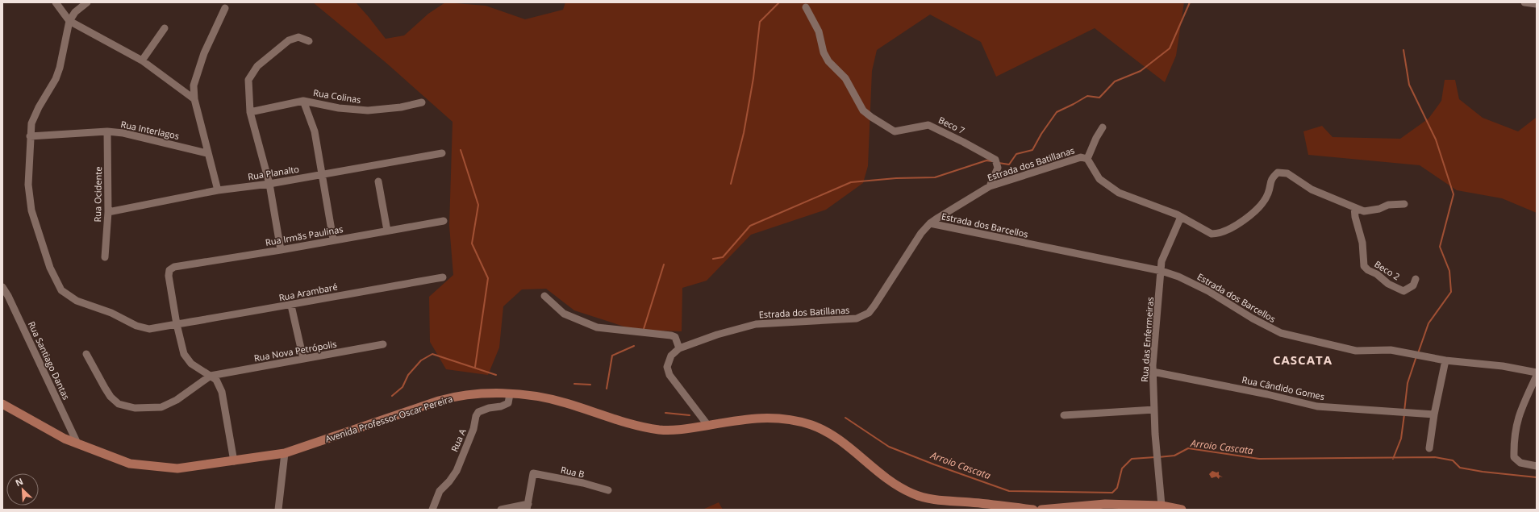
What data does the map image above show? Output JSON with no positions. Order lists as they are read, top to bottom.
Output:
{
  "streets": {
    "main road": ["Avenida Professor Oscar Pereira"],
    "street": [
      "Rua Colinas",
      "Beco 7",
      "Rua Interlagos",
      "Estrada dos Batillanas",
      "Rua Planalto",
      "Rua Ocidente",
      "Estrada dos Barcellos",
      "Rua Irmãs Paulinas",
      "Beco 2",
      "Rua Arambaré",
      "Rua das Enfermeiras",
      "Rua Nova Petrópolis",
      "Rua Santiago Dantas",
      "Rua Cândido Gomes",
      "Rua A",
      "Rua B"
    ]
  },
  "crossings": [
    ["Beco 7", "Estrada dos Batillanas"],
    ["Rua Interlagos", "Rua Ocidente"],
    ["Rua Interlagos", "Rua Arambaré"],
    ["Estrada dos Batillanas", "Estrada dos Barcellos"],
    ["Estrada dos Batillanas", "Beco 2"],
    ["Estrada dos Batillanas", "Rua das Enfermeiras"],
    ["Rua Planalto", "Rua Ocidente"],
    ["Estrada dos Barcellos", "Rua das Enfermeiras"],
    ["Rua Irmãs Paulinas", "Rua Arambaré"],
    ["Rua das Enfermeiras", "Rua Cândido Gomes"],
    ["Rua Santiago Dantas", "Avenida Professor Oscar Pereira"],
    ["Avenida Professor Oscar Pereira", "Rua A"]
  ],
  "districts": ["CASCATA"],
  "water": ["Arroio Cascata"],
  "north": "top left"
}
